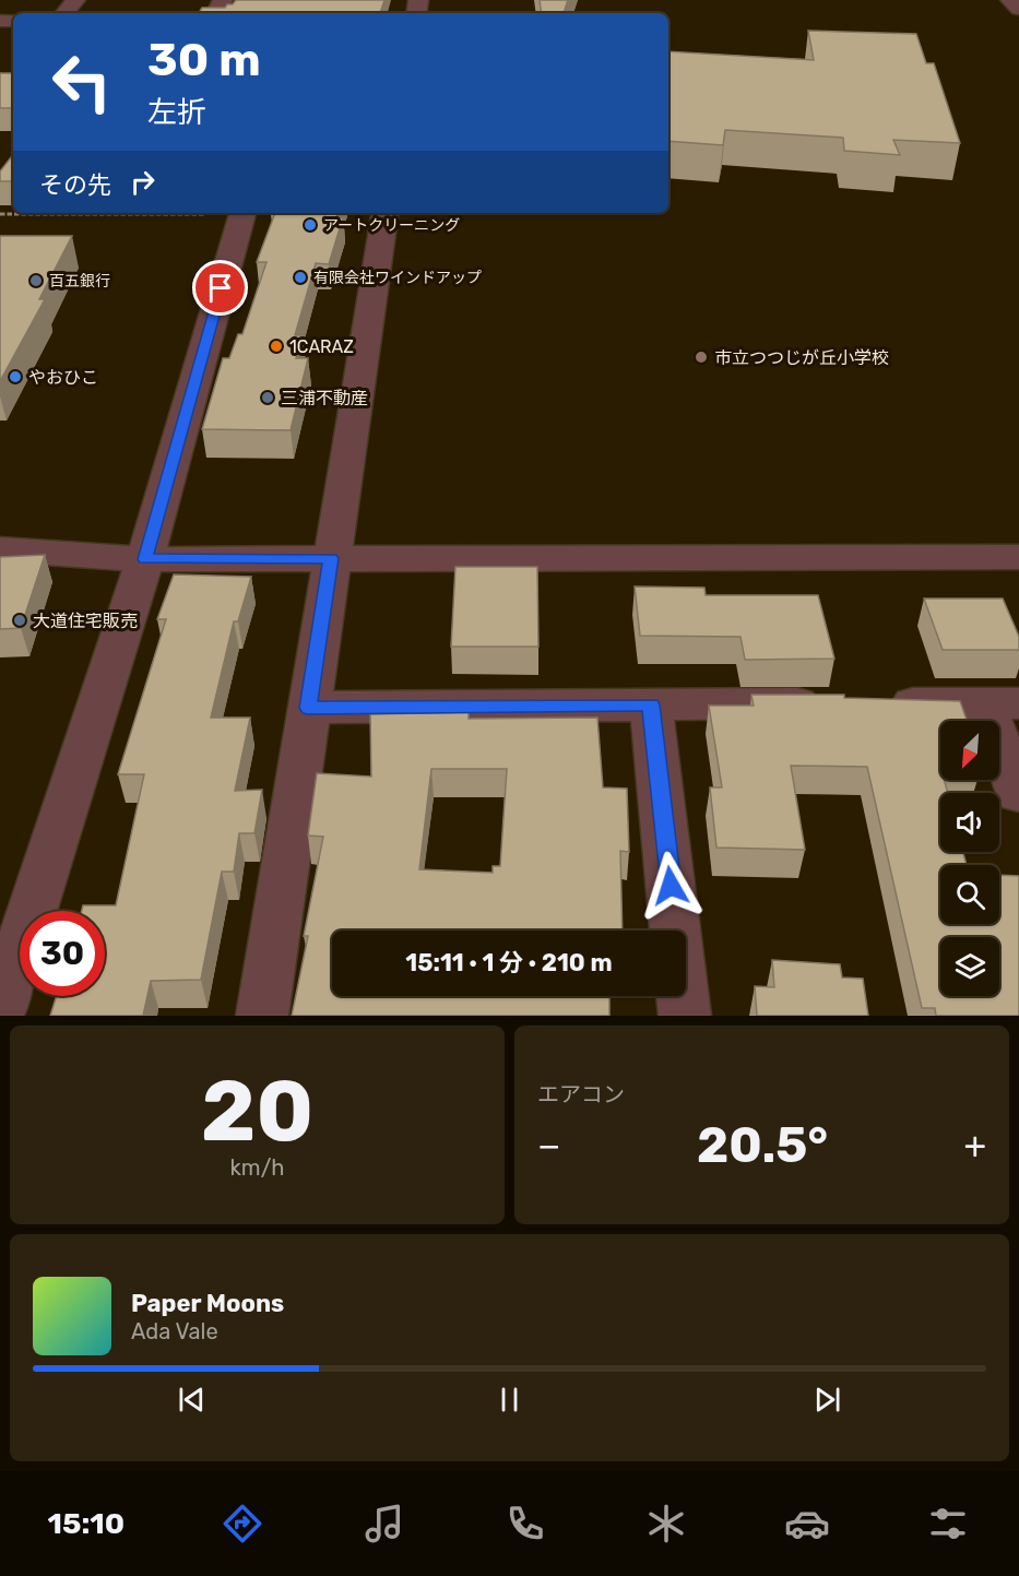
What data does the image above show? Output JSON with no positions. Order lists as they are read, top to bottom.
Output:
{
  "places": [
    "アートクリーニング",
    "有限会社ワインドアップ",
    "百五銀行",
    "1CARAZ",
    "市立つつじが丘小学校",
    "やおひこ",
    "三浦不動産",
    "大道住宅販売"
  ],
  "north": "bottom left",
  "page": {
    "turn": ["30 m", "左折"],
    "then": "その先",
    "limit": "30",
    "trip": "15:11 · 1 分 · 210 m",
    "tile": [
      ["20", "km/h"],
      "エアコン"
    ],
    "heat": ["−", "20.5°", "+"],
    "song": ["Paper Moons", "Ada Vale"],
    "tabs": "15:10"
  }
}
